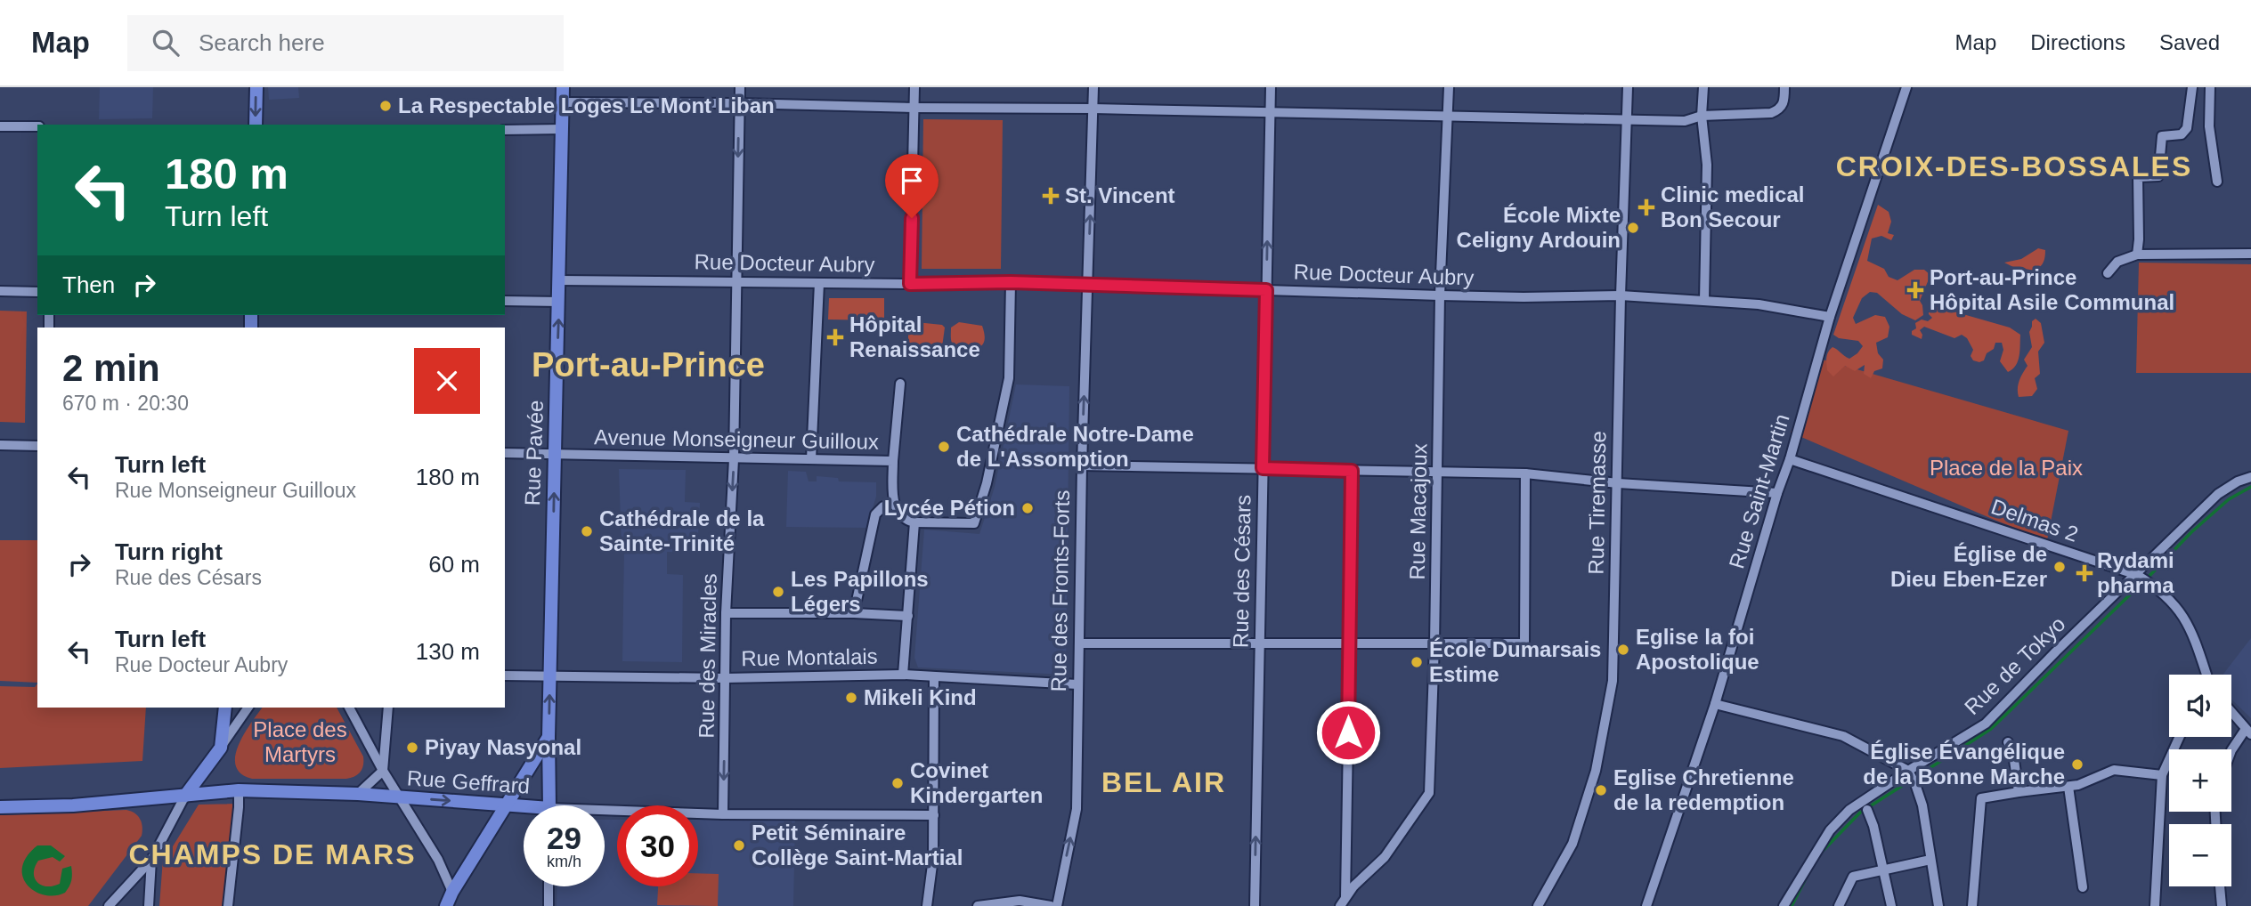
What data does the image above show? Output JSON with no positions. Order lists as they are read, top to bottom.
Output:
{
  "streets": {
    "main road": ["Rue Pavée", "Rue Geffrard"],
    "street": [
      "Rue Docteur Aubry",
      "Avenue Monseigneur Guilloux",
      "Rue Saint-Martin",
      "Rue Tiremasse",
      "Rue Macajoux",
      "Delmas 2",
      "Rue des Césars",
      "Rue des Fronts-Forts",
      "Rue des Miracles",
      "Rue Montalais",
      "Rue de Tokyo"
    ]
  },
  "crossings": [
    ["Rue Docteur Aubry", "Rue Pavée"],
    ["Rue Docteur Aubry", "Rue Saint-Martin"],
    ["Rue Docteur Aubry", "Rue Tiremasse"],
    ["Rue Docteur Aubry", "Rue Macajoux"],
    ["Rue Docteur Aubry", "Rue des Césars"],
    ["Rue Docteur Aubry", "Rue des Fronts-Forts"],
    ["Rue Docteur Aubry", "Rue des Miracles"],
    ["Avenue Monseigneur Guilloux", "Rue Pavée"],
    ["Avenue Monseigneur Guilloux", "Rue des Miracles"],
    ["Rue Pavée", "Rue Montalais"],
    ["Rue Saint-Martin", "Delmas 2"],
    ["Delmas 2", "Rue de Tokyo"],
    ["Rue des Fronts-Forts", "Rue Montalais"],
    ["Rue des Miracles", "Rue Montalais"],
    ["Rue des Miracles", "Rue Geffrard"]
  ],
  "one_way": [
    "Rue Pavée",
    "Rue des Césars",
    "Rue des Fronts-Forts",
    "Rue des Miracles"
  ],
  "districts": [
    "CROIX-DES-BOSSALES",
    "Port-au-Prince",
    "BEL AIR",
    "CHAMPS DE MARS"
  ],
  "parks": ["Place de la Paix", "Place des Martyrs"],
  "places": {
    "other": [
      "La Respectable Loges Le Mont Liban",
      "École Mixte Celigny Ardouin",
      "Cathédrale Notre-Dame de L'Assomption",
      "Lycée Pétion",
      "Cathédrale de la Sainte-Trinité",
      "Église de Dieu Eben-Ezer",
      "Les Papillons Légers",
      "Eglise la foi Apostolique",
      "École Dumarsais Estime",
      "Mikeli Kind",
      "Piyay Nasyonal",
      "Église Évangélique de la Bonne Marche",
      "Covinet Kindergarten",
      "Eglise Chretienne de la redemption",
      "Petit Séminaire Collège Saint-Martial"
    ],
    "health": [
      "St. Vincent",
      "Clinic medical Bon Secour",
      "Port-au-Prince Hôpital Asile Communal",
      "Hôpital Renaissance",
      "Rydami pharma"
    ]
  },
  "page": {
    "header": "Map",
    "search": "Search here",
    "nav": ["Map", "Directions", "Saved"],
    "turn": ["180 m", "Turn left"],
    "then": "Then",
    "heading": ["2 min", "670 m · 20:30"],
    "list": [
      {
        "name": "Turn left",
        "note": "Rue Monseigneur Guilloux",
        "value": "180 m"
      },
      {
        "name": "Turn right",
        "note": "Rue des Césars",
        "value": "60 m"
      },
      {
        "name": "Turn left",
        "note": "Rue Docteur Aubry",
        "value": "130 m"
      }
    ],
    "map_buttons": ["+", "−"],
    "speed": "29 km/h",
    "limit": "30"
  }
}
